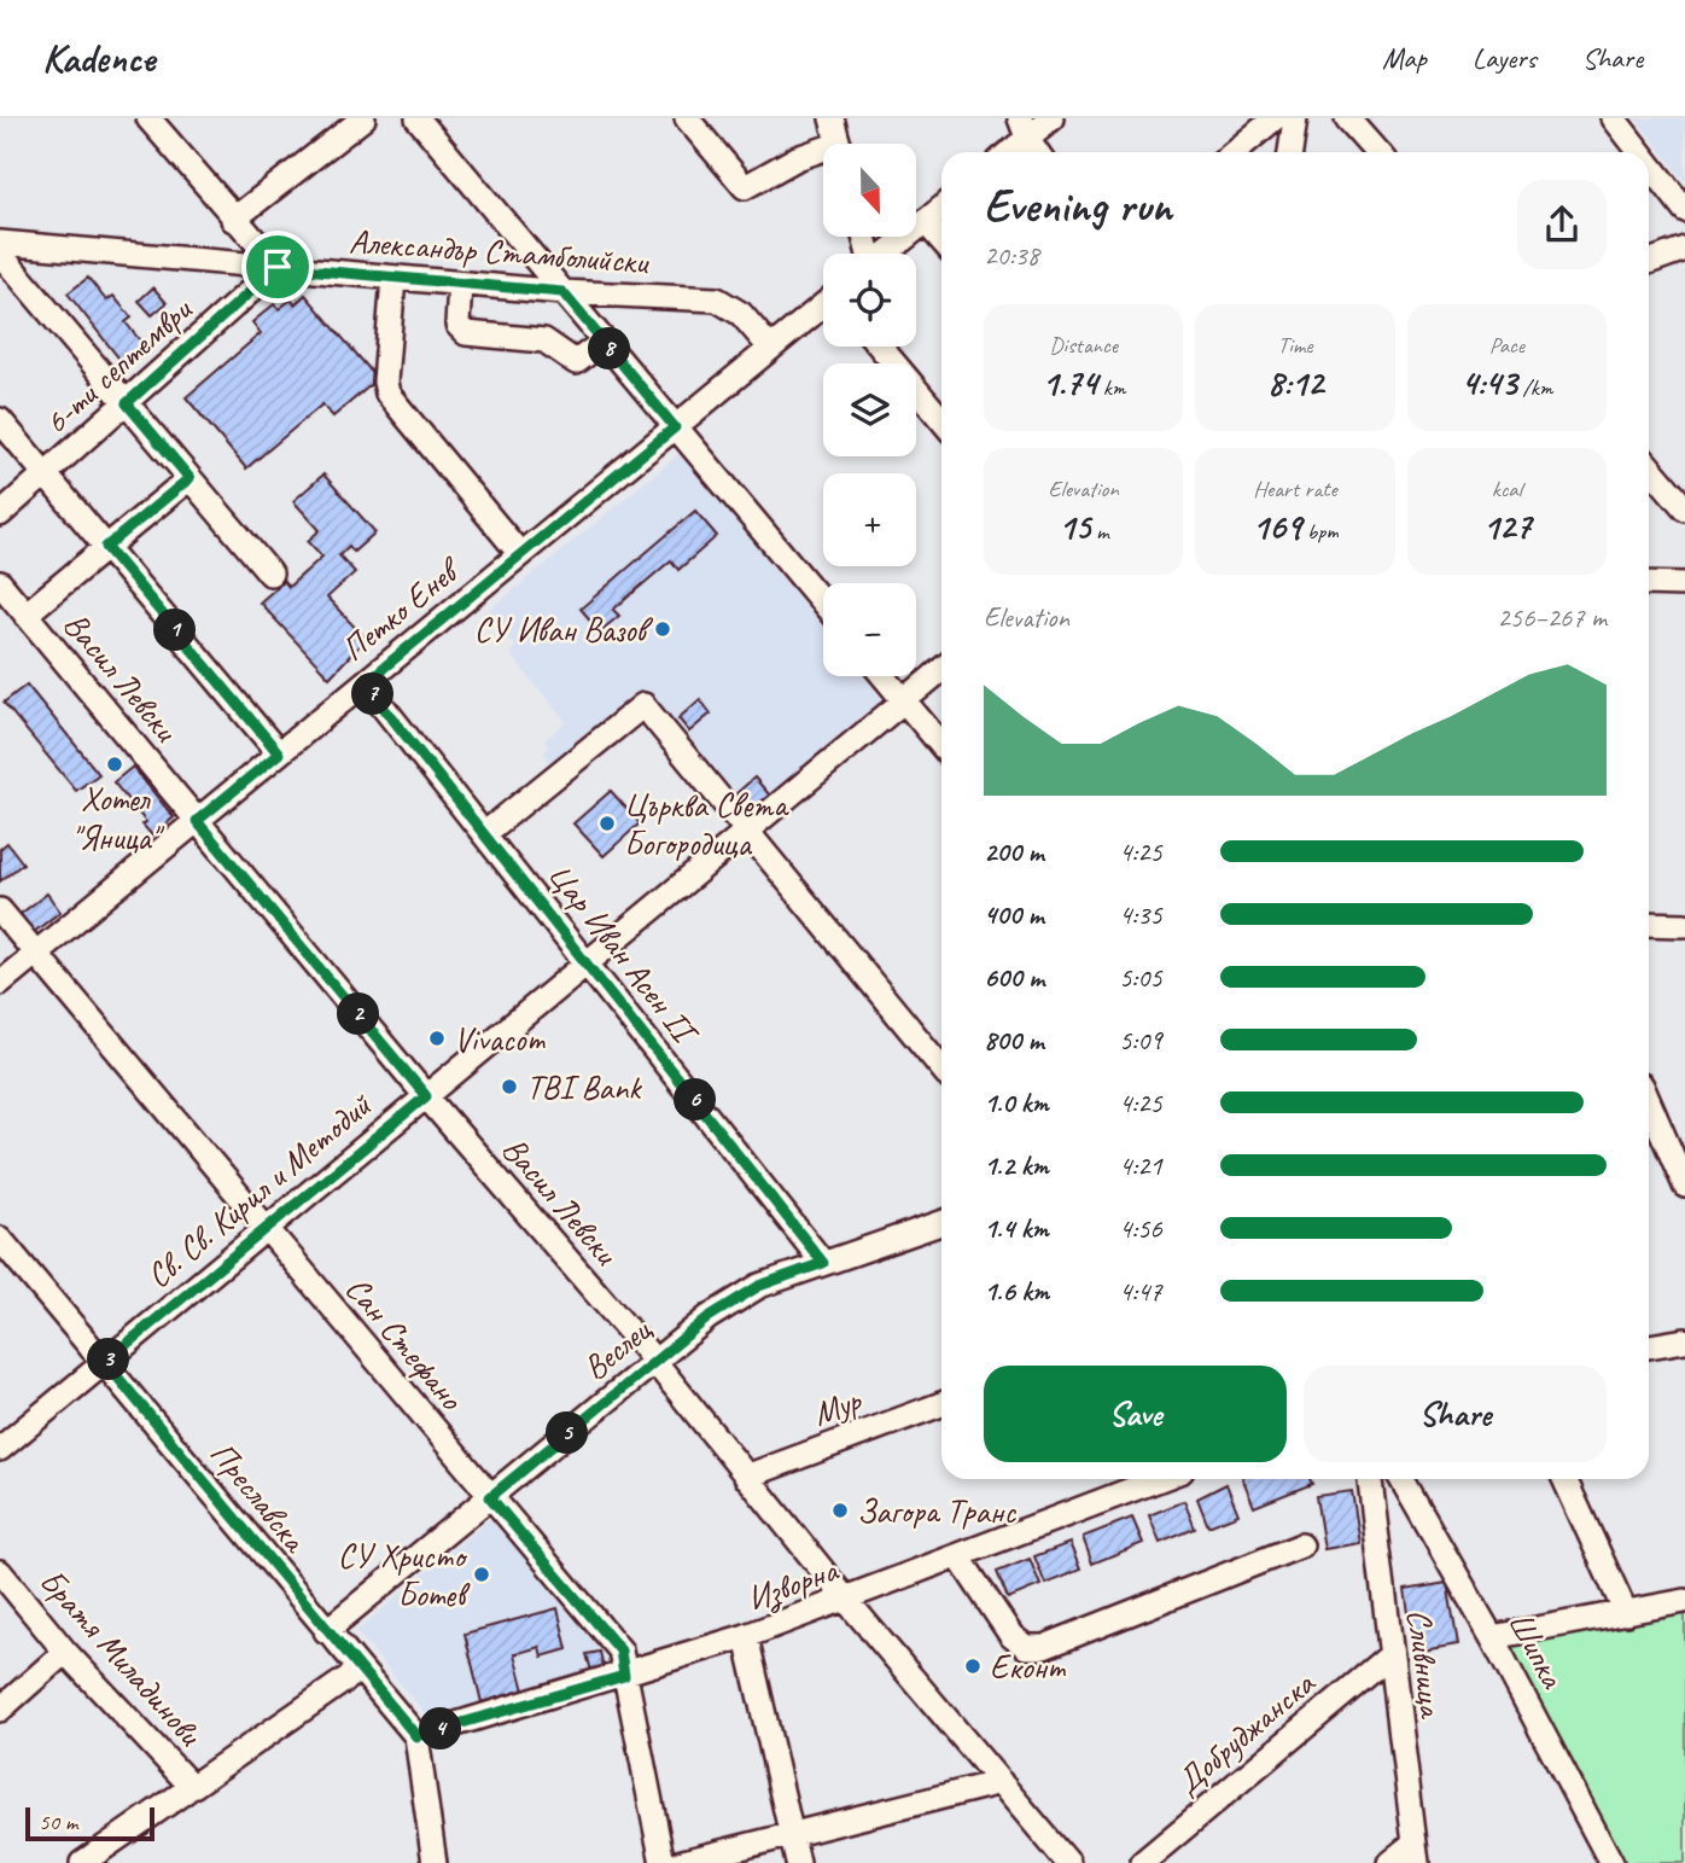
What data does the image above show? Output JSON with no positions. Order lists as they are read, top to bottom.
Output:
{
  "streets": {
    "street": [
      "Александър Стамболийски",
      "6-ти септември",
      "Петко Енев",
      "Васил Левски",
      "Цар Иван Асен II",
      "Св. Св. Кирил и Методий",
      "Сан Стефано",
      "Веслец",
      "Мур",
      "Преславска",
      "Изворна",
      "Шипка",
      "Братя Миладинови",
      "Сливница",
      "Добруджанска"
    ]
  },
  "crossings": [
    ["Александър Стамболийски", "6-ти септември"],
    ["Александър Стамболийски", "Петко Енев"],
    ["Петко Енев", "Васил Левски"],
    ["Петко Енев", "Цар Иван Асен II"],
    ["Петко Енев", "Сан Стефано"],
    ["Васил Левски", "Св. Св. Кирил и Методий"],
    ["Васил Левски", "Веслец"],
    ["Васил Левски", "Мур"],
    ["Васил Левски", "Изворна"],
    ["Цар Иван Асен II", "Св. Св. Кирил и Методий"],
    ["Цар Иван Асен II", "Веслец"],
    ["Св. Св. Кирил и Методий", "Сан Стефано"],
    ["Св. Св. Кирил и Методий", "Преславска"],
    ["Сан Стефано", "Веслец"],
    ["Сан Стефано", "Изворна"],
    ["Веслец", "Преславска"],
    ["Преславска", "Изворна"],
    ["Сливница", "Добруджанска"]
  ],
  "places": [
    "СУ Иван Вазов",
    "Хотел \"Яница\"",
    "Църква Света Богородица",
    "Vivacom",
    "TBI Bank",
    "Загора Транс",
    "СУ Христо Ботев",
    "Еконт"
  ],
  "scale_bar": "50 m",
  "north": "bottom",
  "page": {
    "header": "Kadence",
    "nav": ["Map", "Layers", "Share"],
    "map_buttons": ["+", "−"],
    "heading": ["Evening run", "20:38"],
    "stats": [
      ["Distance", "1.74 km"],
      ["Time", "8:12"],
      ["Pace", "4:43 /km"],
      ["Elevation", "15 m"],
      ["Heart rate", "169 bpm"],
      ["kcal", "127"]
    ],
    "pins": [
      "8",
      "1",
      "7",
      "2",
      "6",
      "3",
      "5",
      "4"
    ],
    "chart": ["Elevation", "256–267 m"],
    "list": [
      {
        "name": "200 m",
        "note": "4:25"
      },
      {
        "name": "400 m",
        "note": "4:35"
      },
      {
        "name": "600 m",
        "note": "5:05"
      },
      {
        "name": "800 m",
        "note": "5:09"
      },
      {
        "name": "1.0 km",
        "note": "4:25"
      },
      {
        "name": "1.2 km",
        "note": "4:21"
      },
      {
        "name": "1.4 km",
        "note": "4:56"
      },
      {
        "name": "1.6 km",
        "note": "4:47"
      }
    ],
    "buttons": ["Save", "Share"],
    "scale": "50 m"
  }
}
